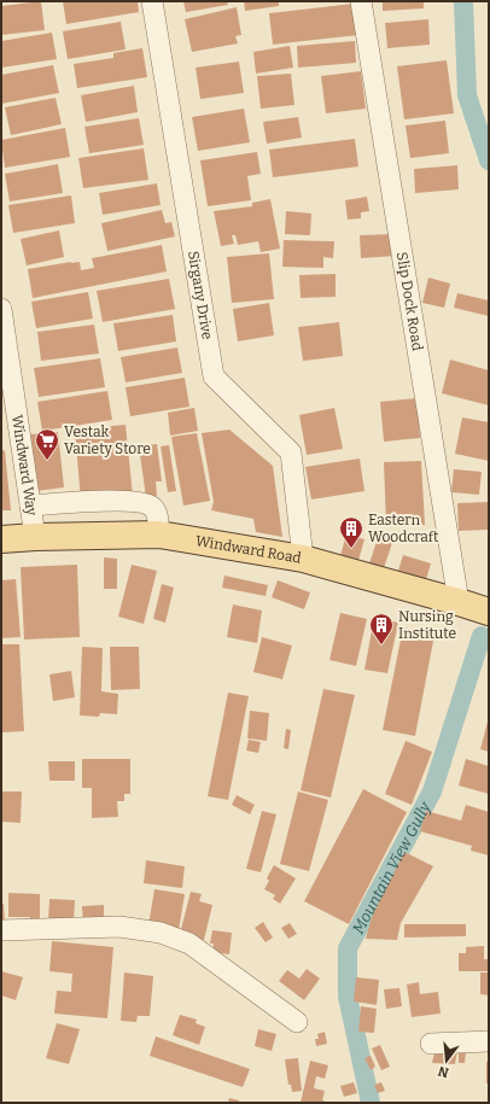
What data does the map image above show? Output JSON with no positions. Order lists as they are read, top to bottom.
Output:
{
  "streets": {
    "main road": ["Windward Road"],
    "street": ["Sirgany Drive", "Slip Dock Road", "Windward Way"]
  },
  "crossings": [
    ["Sirgany Drive", "Windward Road"],
    ["Slip Dock Road", "Windward Road"],
    ["Windward Way", "Windward Road"]
  ],
  "water": ["Mountain View Gully"],
  "places": {
    "supermarket": ["Vestak Variety Store"],
    "building": ["Eastern Woodcraft", "Nursing Institute"]
  },
  "north": "bottom"
}
